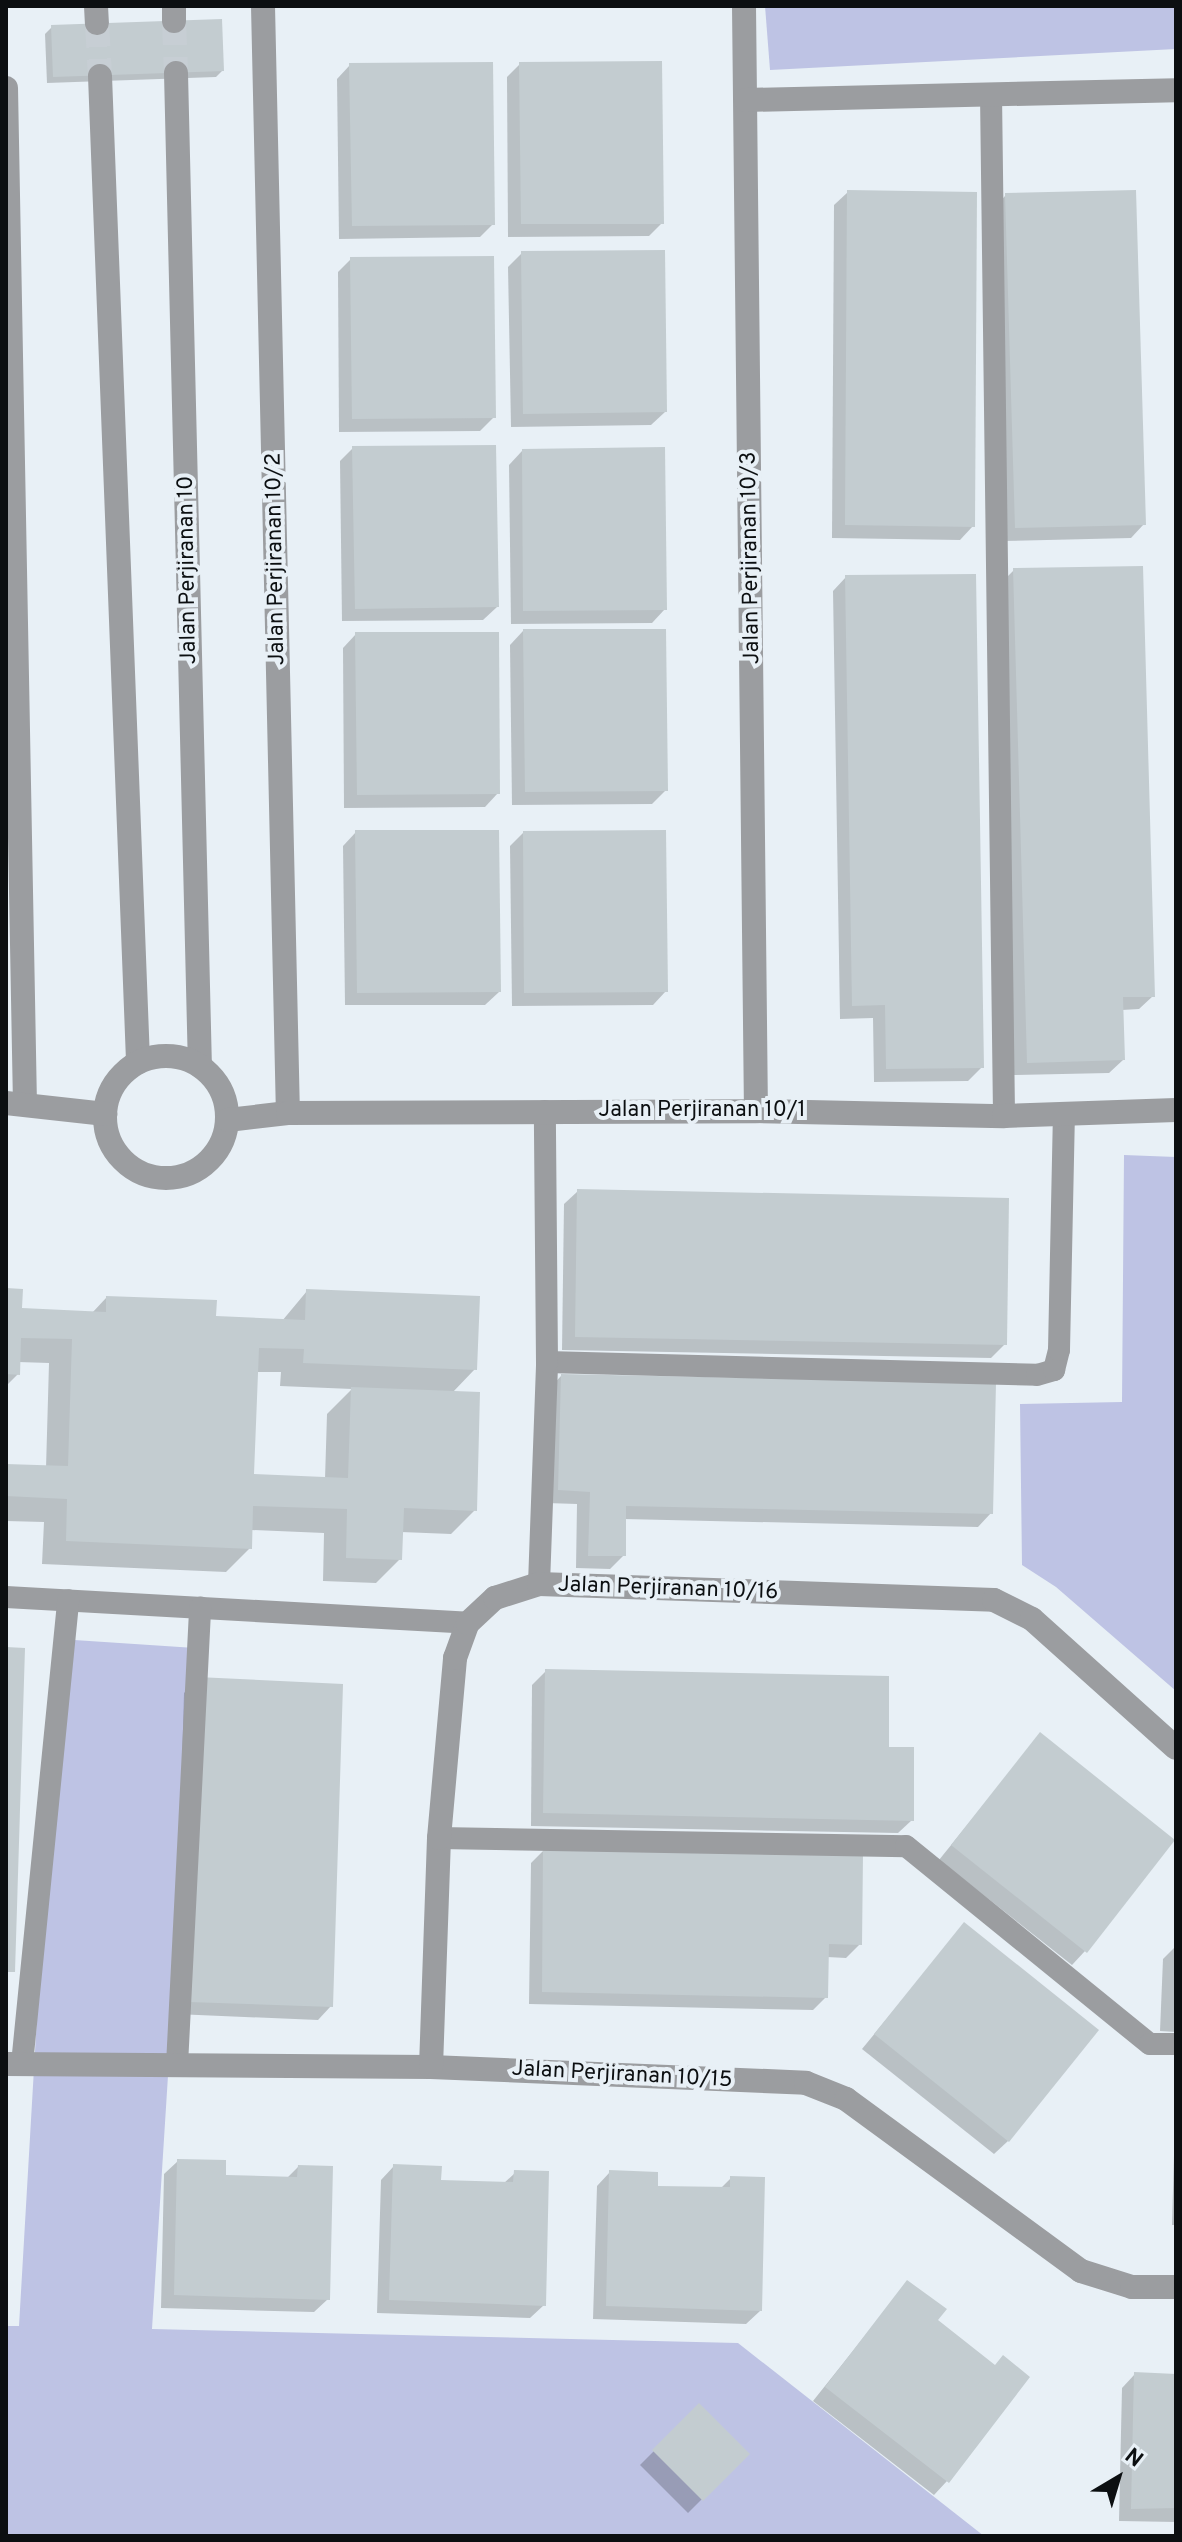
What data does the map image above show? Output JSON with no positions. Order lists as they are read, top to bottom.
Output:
{
  "streets": {
    "street": [
      "Jalan Perjiranan 10/3",
      "Jalan Perjiranan 10/2",
      "Jalan Perjiranan 10",
      "Jalan Perjiranan 10/1",
      "Jalan Perjiranan 10/16",
      "Jalan Perjiranan 10/15"
    ]
  },
  "crossings": [
    ["Jalan Perjiranan 10/3", "Jalan Perjiranan 10/1"],
    ["Jalan Perjiranan 10/2", "Jalan Perjiranan 10/1"],
    ["Jalan Perjiranan 10", "Jalan Perjiranan 10/1"],
    ["Jalan Perjiranan 10/16", "Jalan Perjiranan 10/15"]
  ],
  "north": "top right"
}
